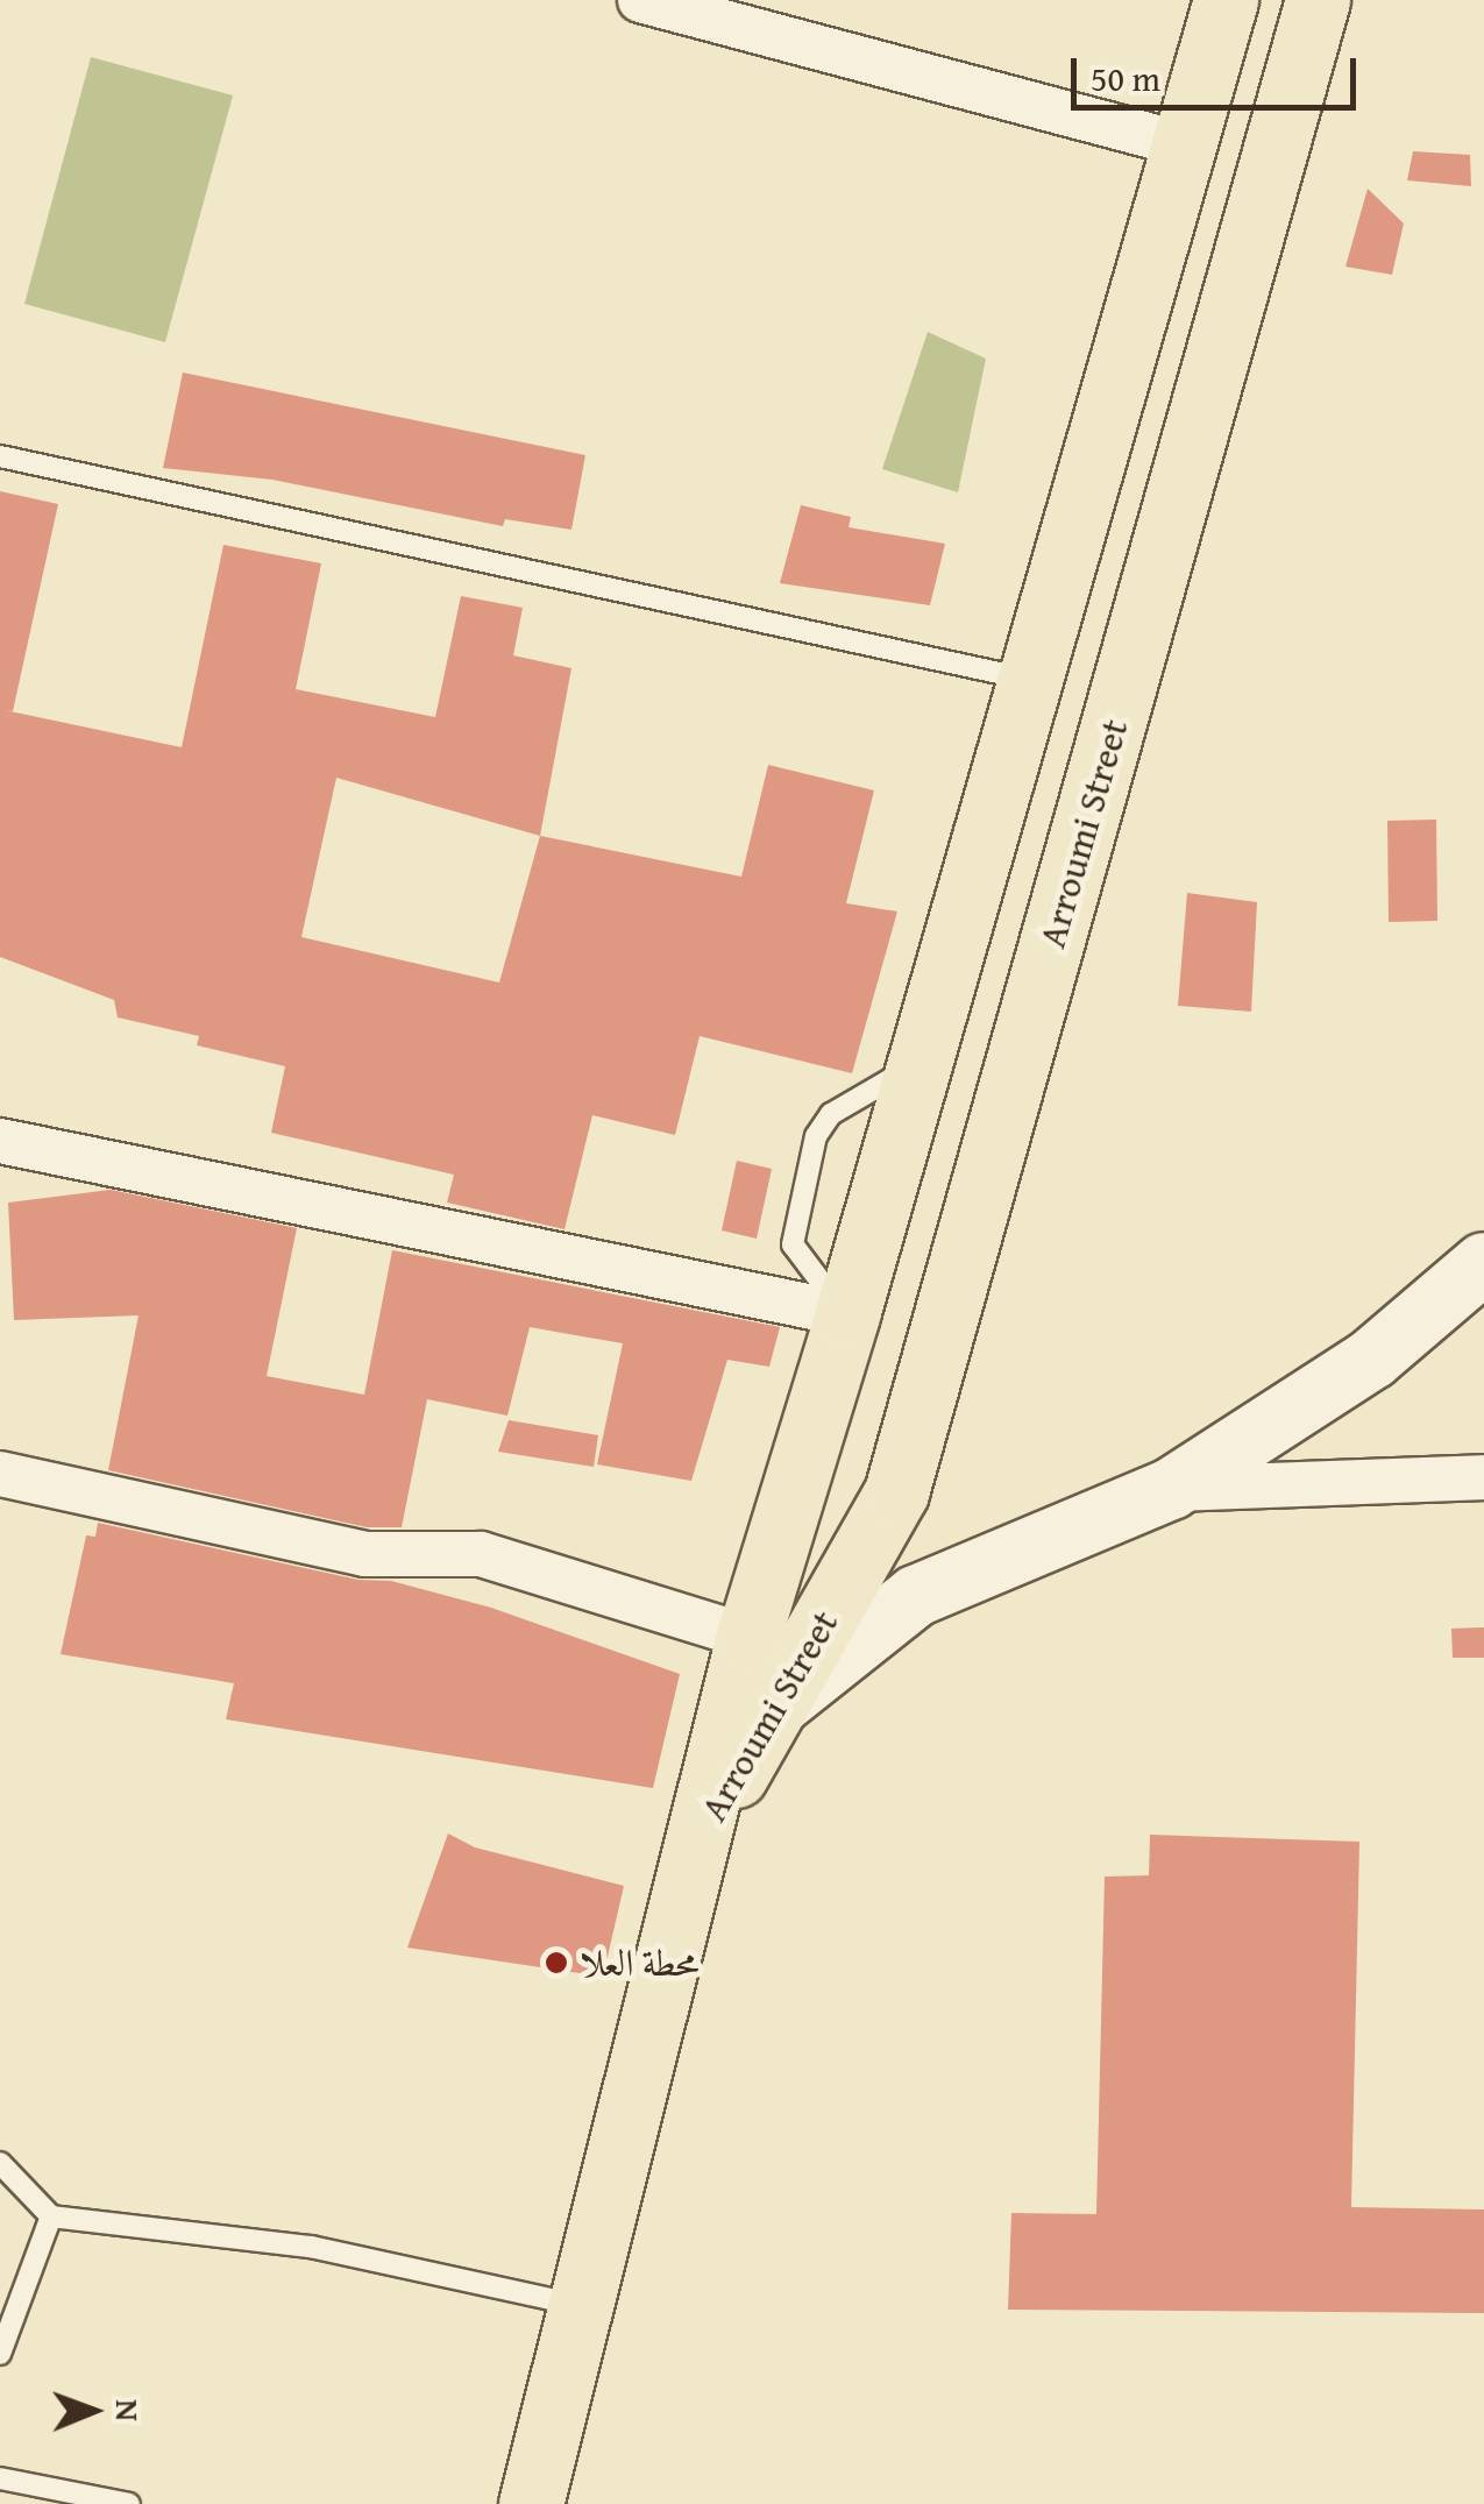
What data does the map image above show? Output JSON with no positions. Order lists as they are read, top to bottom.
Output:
{
  "streets": {
    "main road": ["Arroumi Street"]
  },
  "places": ["محطة العلا"],
  "scale_bar": "50 m",
  "north": "right"
}
